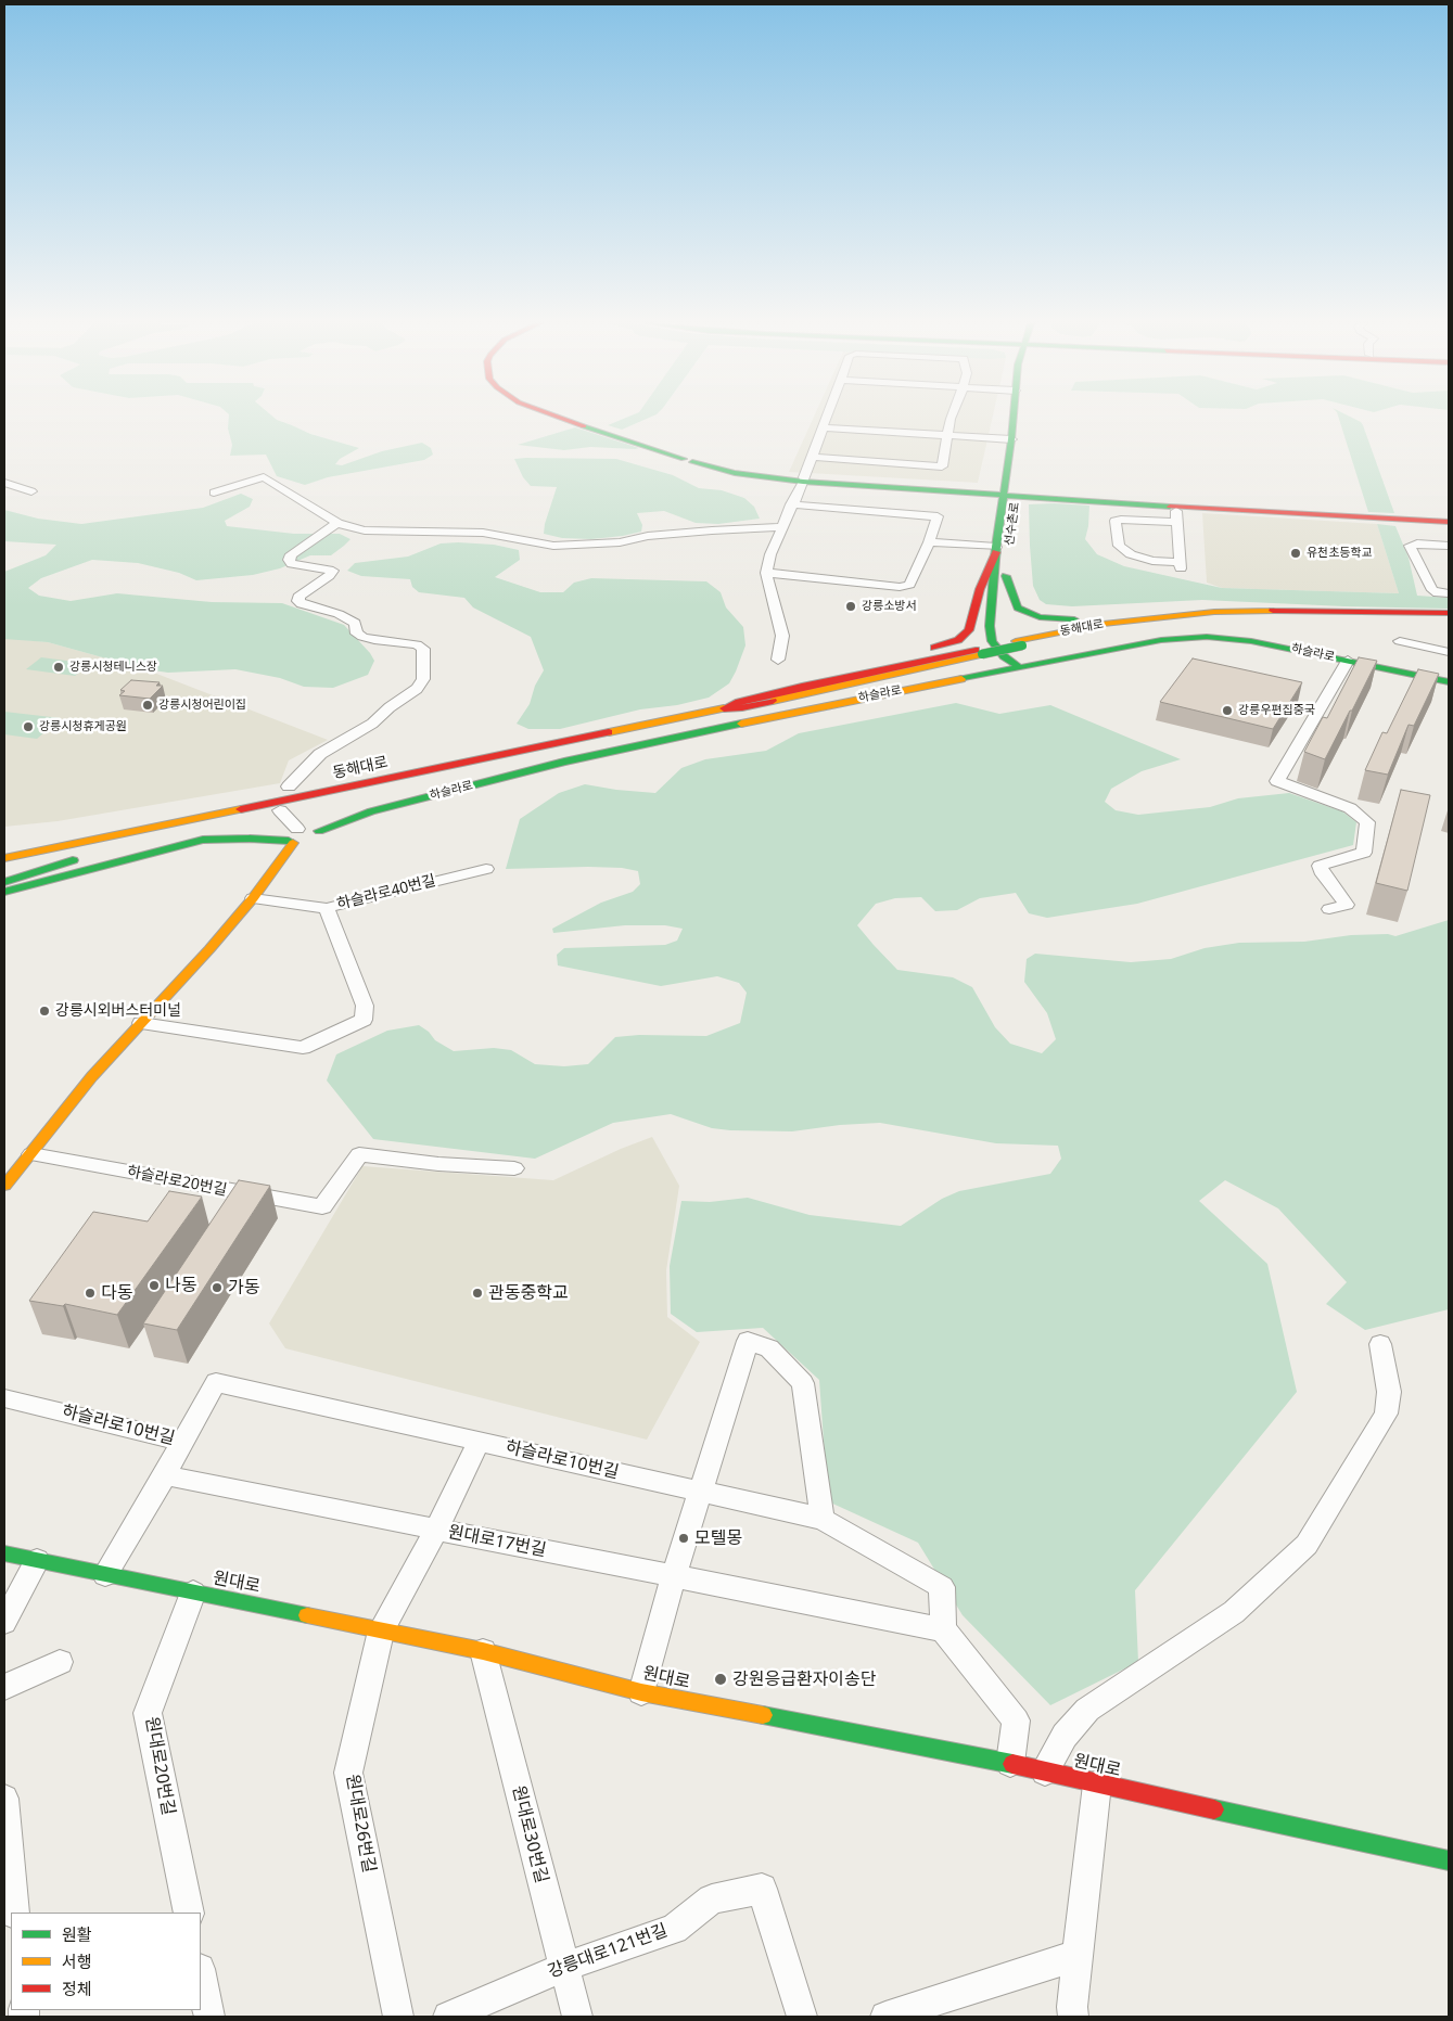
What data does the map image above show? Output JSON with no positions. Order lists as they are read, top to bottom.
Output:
{
  "streets": {
    "street": [
      "선수촌로",
      "동해대로",
      "하슬라로",
      "하슬라로40번길",
      "하슬라로20번길",
      "하슬라로10번길",
      "원대로17번길",
      "원대로",
      "원대로20번길",
      "원대로26번길",
      "원대로30번길",
      "강릉대로121번길"
    ]
  },
  "crossings": [
    ["선수촌로", "하슬라로"],
    ["하슬라로10번길", "원대로17번길"],
    ["하슬라로10번길", "원대로26번길"],
    ["원대로17번길", "원대로26번길"],
    ["원대로", "원대로20번길"],
    ["원대로", "원대로26번길"],
    ["원대로", "원대로30번길"],
    ["원대로30번길", "강릉대로121번길"]
  ],
  "places": [
    "유천초등학교",
    "강릉소방서",
    "강릉시청테니스장",
    "강릉시청어린이집",
    "강릉우편집중국",
    "강릉시청휴게공원",
    "강릉시외버스터미널",
    "나동",
    "가동",
    "다동",
    "관동중학교",
    "모텔몽",
    "강원응급환자이송단"
  ],
  "legend": ["원활", "서행", "정체"]
}
